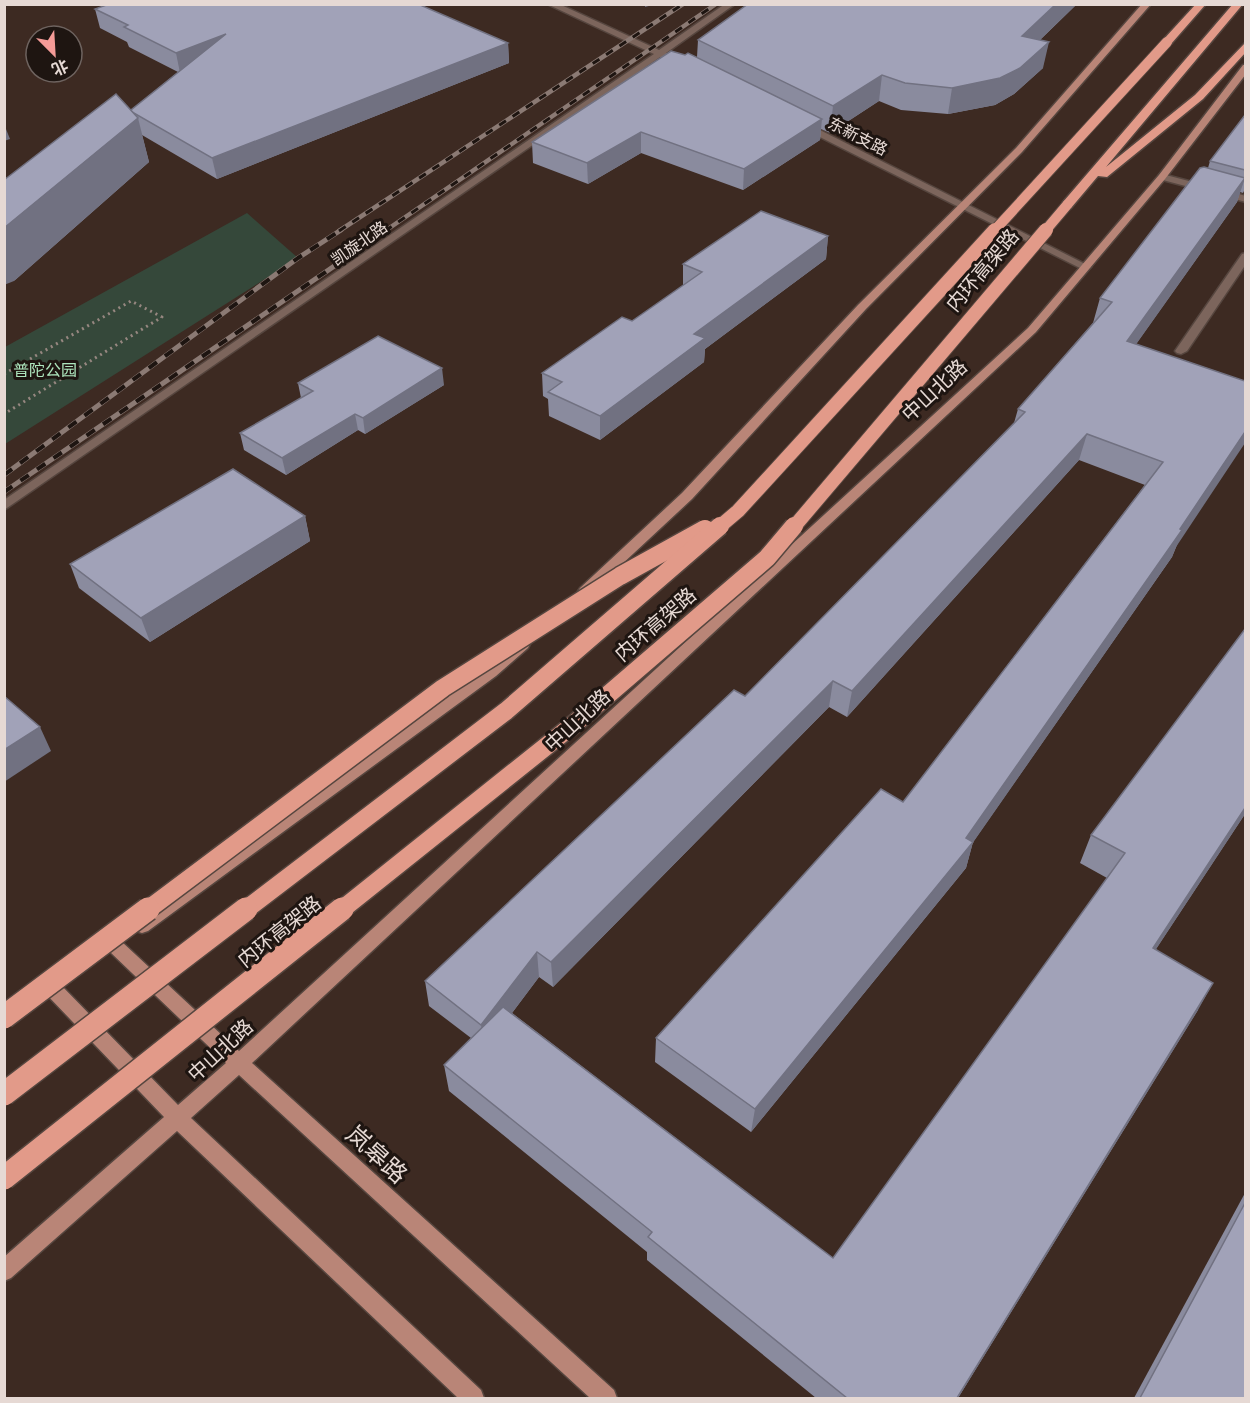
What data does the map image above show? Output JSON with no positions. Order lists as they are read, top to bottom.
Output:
{
  "streets": {
    "highway": ["内环高架路"],
    "main road": ["中山北路", "岚皋路"],
    "street": ["东新支路", "凯旋北路"]
  },
  "crossings": [
    ["东新支路", "中山北路"],
    ["中山北路", "岚皋路"]
  ],
  "parks": ["普陀公园"],
  "north": "bottom right"
}
